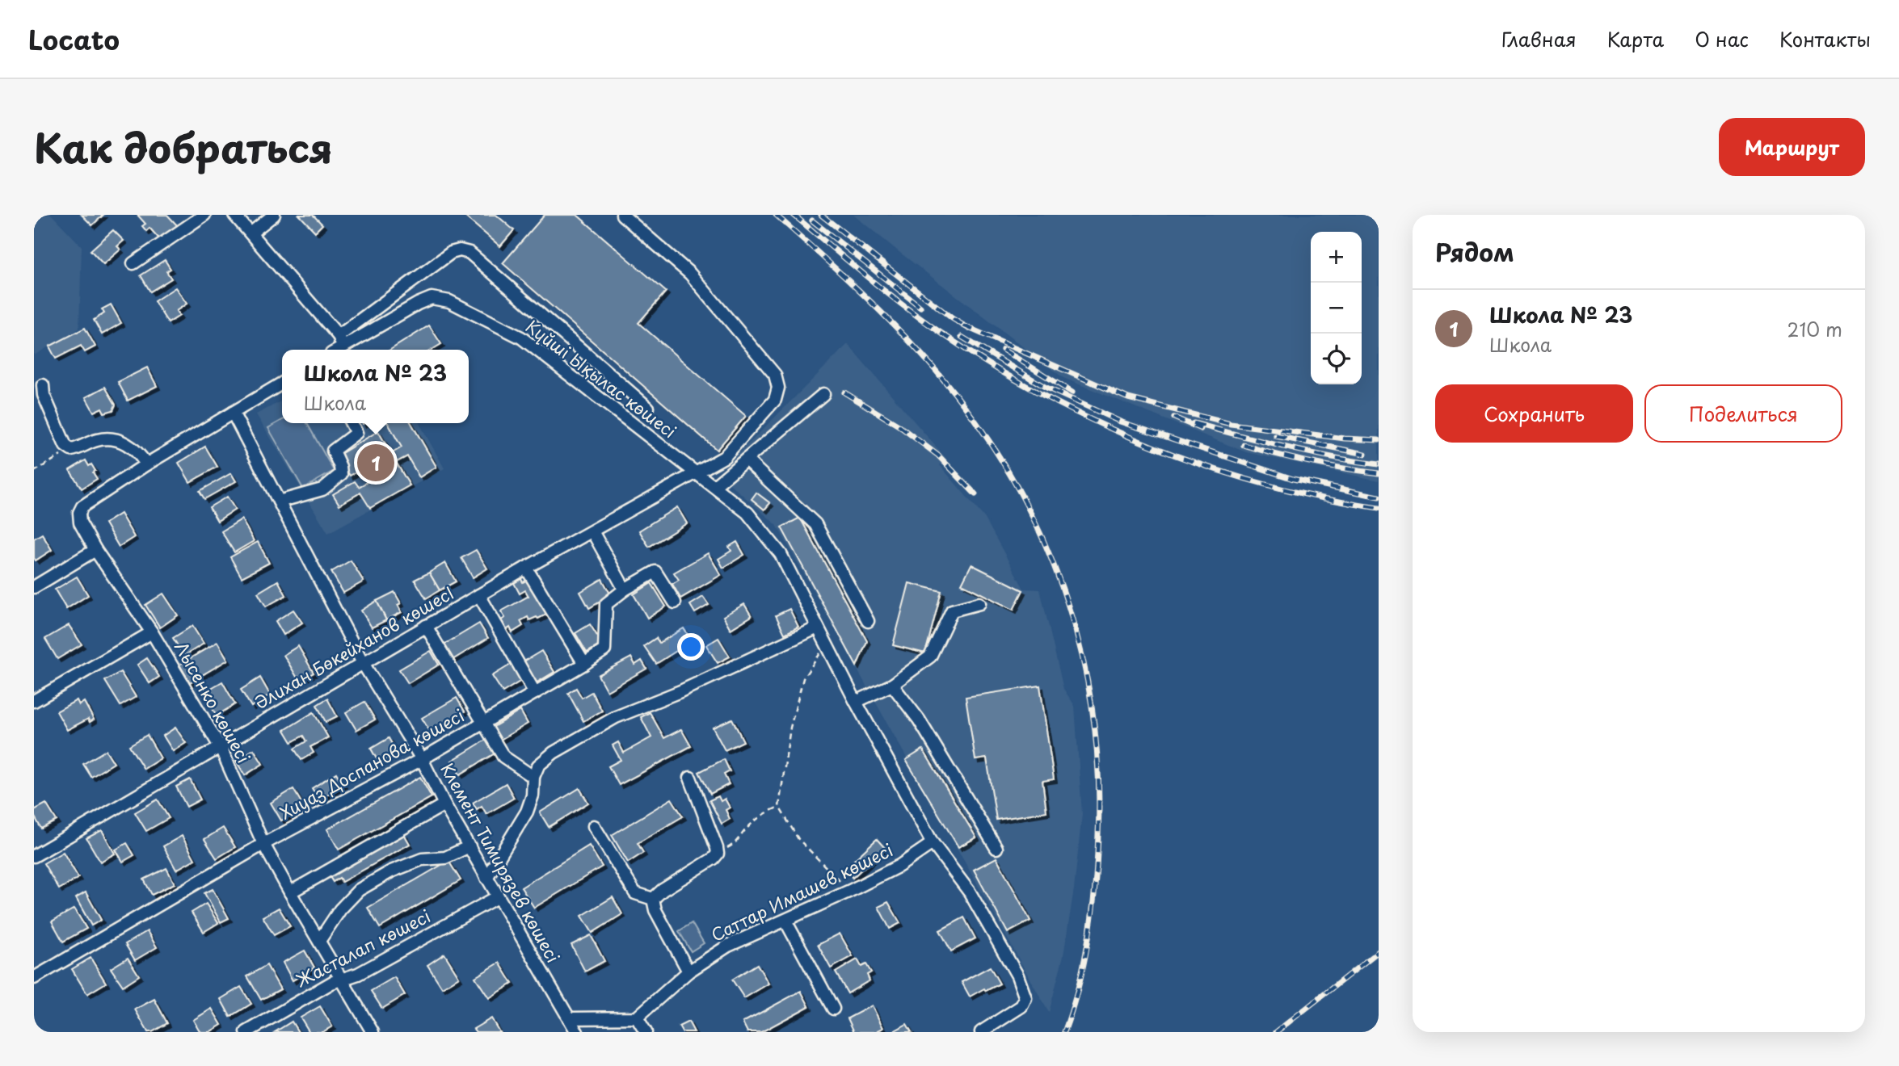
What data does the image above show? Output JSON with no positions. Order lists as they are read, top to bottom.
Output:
{
  "streets": {
    "street": [
      "Күйші Ықылас көшесі",
      "Әлихан Бөкейханов көшесI",
      "Лысенко көшесі",
      "Хиуаз Доспанова көшесі",
      "Клемент Тимирязев көшесі",
      "Саттар Имашев көшесі",
      "Жасталап көшесі"
    ]
  },
  "crossings": [
    ["Күйші Ықылас көшесі", "Әлихан Бөкейханов көшесI"],
    ["Күйші Ықылас көшесі", "Саттар Имашев көшесі"],
    ["Әлихан Бөкейханов көшесI", "Лысенко көшесі"],
    ["Әлихан Бөкейханов көшесI", "Клемент Тимирязев көшесі"],
    ["Лысенко көшесі", "Хиуаз Доспанова көшесі"],
    ["Лысенко көшесі", "Жасталап көшесі"],
    ["Хиуаз Доспанова көшесі", "Клемент Тимирязев көшесі"],
    ["Клемент Тимирязев көшесі", "Жасталап көшесі"]
  ],
  "page": {
    "header": "Locato",
    "nav": [
      "Главная",
      "Карта",
      "О нас",
      "Контакты"
    ],
    "title": "Как добраться",
    "buttons": [
      "Маршрут",
      ["Сохранить", "Поделиться"]
    ],
    "heading": "Рядом",
    "map_buttons": ["+", "−"],
    "list": [
      {
        "mark": "1",
        "name": "Школа № 23",
        "note": "Школа",
        "value": "210 m"
      }
    ],
    "popup": ["Школа № 23", "Школа"],
    "pins": "1"
  }
}
